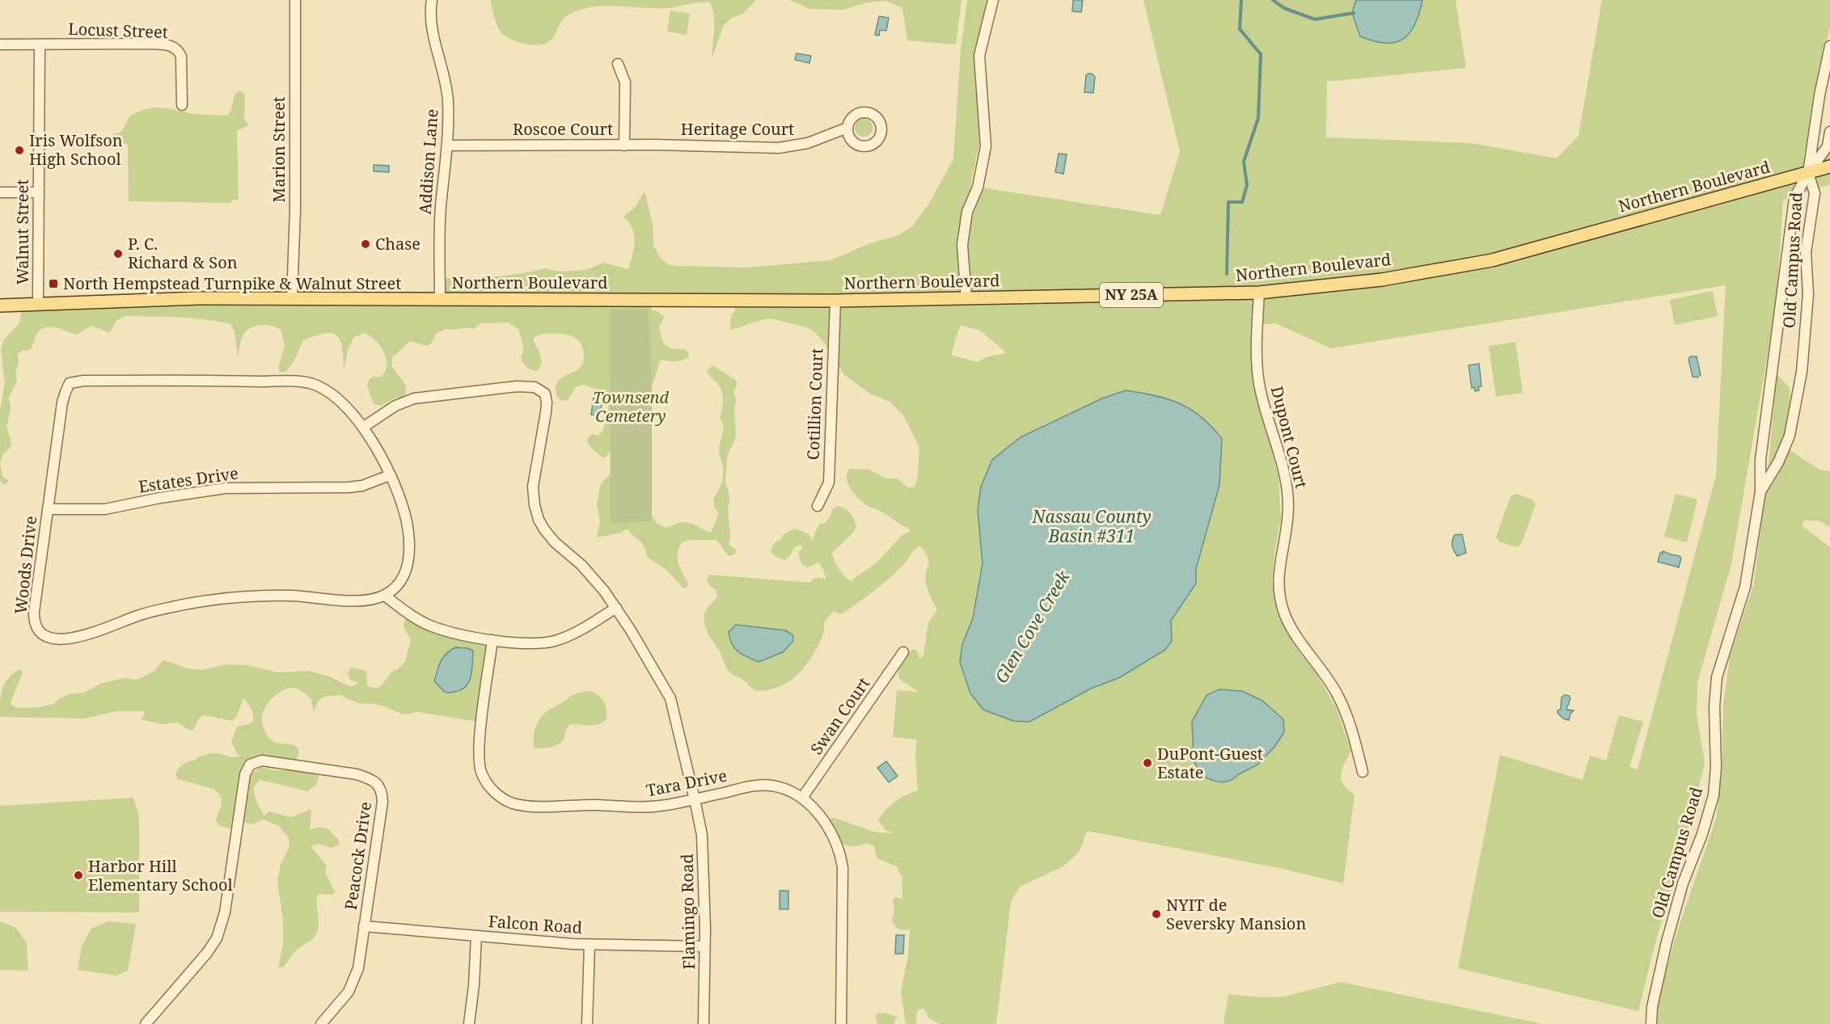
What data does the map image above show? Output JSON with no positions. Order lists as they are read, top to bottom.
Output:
{
  "streets": {
    "main road": ["Northern Boulevard", "NY 25A"],
    "street": [
      "Locust Street",
      "Roscoe Court",
      "Heritage Court",
      "Marion Street",
      "Addison Lane",
      "Walnut Street",
      "Old Campus Road",
      "Cotillion Court",
      "Dupont Court",
      "Estates Drive",
      "Woods Drive",
      "Swan Court",
      "Tara Drive",
      "Peacock Drive",
      "Flamingo Road",
      "Falcon Road"
    ]
  },
  "crossings": [
    ["Locust Street", "Walnut Street"],
    ["Roscoe Court", "Heritage Court"],
    ["Roscoe Court", "Addison Lane"],
    ["Marion Street", "Northern Boulevard"],
    ["Addison Lane", "Northern Boulevard"],
    ["Northern Boulevard", "Walnut Street"],
    ["Northern Boulevard", "Old Campus Road"],
    ["Northern Boulevard", "Cotillion Court"],
    ["Northern Boulevard", "Dupont Court"],
    ["Estates Drive", "Woods Drive"],
    ["Woods Drive", "Flamingo Road"],
    ["Swan Court", "Tara Drive"],
    ["Tara Drive", "Flamingo Road"],
    ["Peacock Drive", "Falcon Road"],
    ["Flamingo Road", "Falcon Road"]
  ],
  "water": ["Nassau County Basin #311", "Glen Cove Creek"],
  "parks": ["Townsend Cemetery"],
  "places": {
    "other": [
      "Iris Wolfson High School",
      "Chase",
      "P. C. Richard & Son",
      "DuPont-Guest Estate",
      "Harbor Hill Elementary School",
      "NYIT de Seversky Mansion"
    ],
    "transit": ["North Hempstead Turnpike & Walnut Street"]
  }
}
